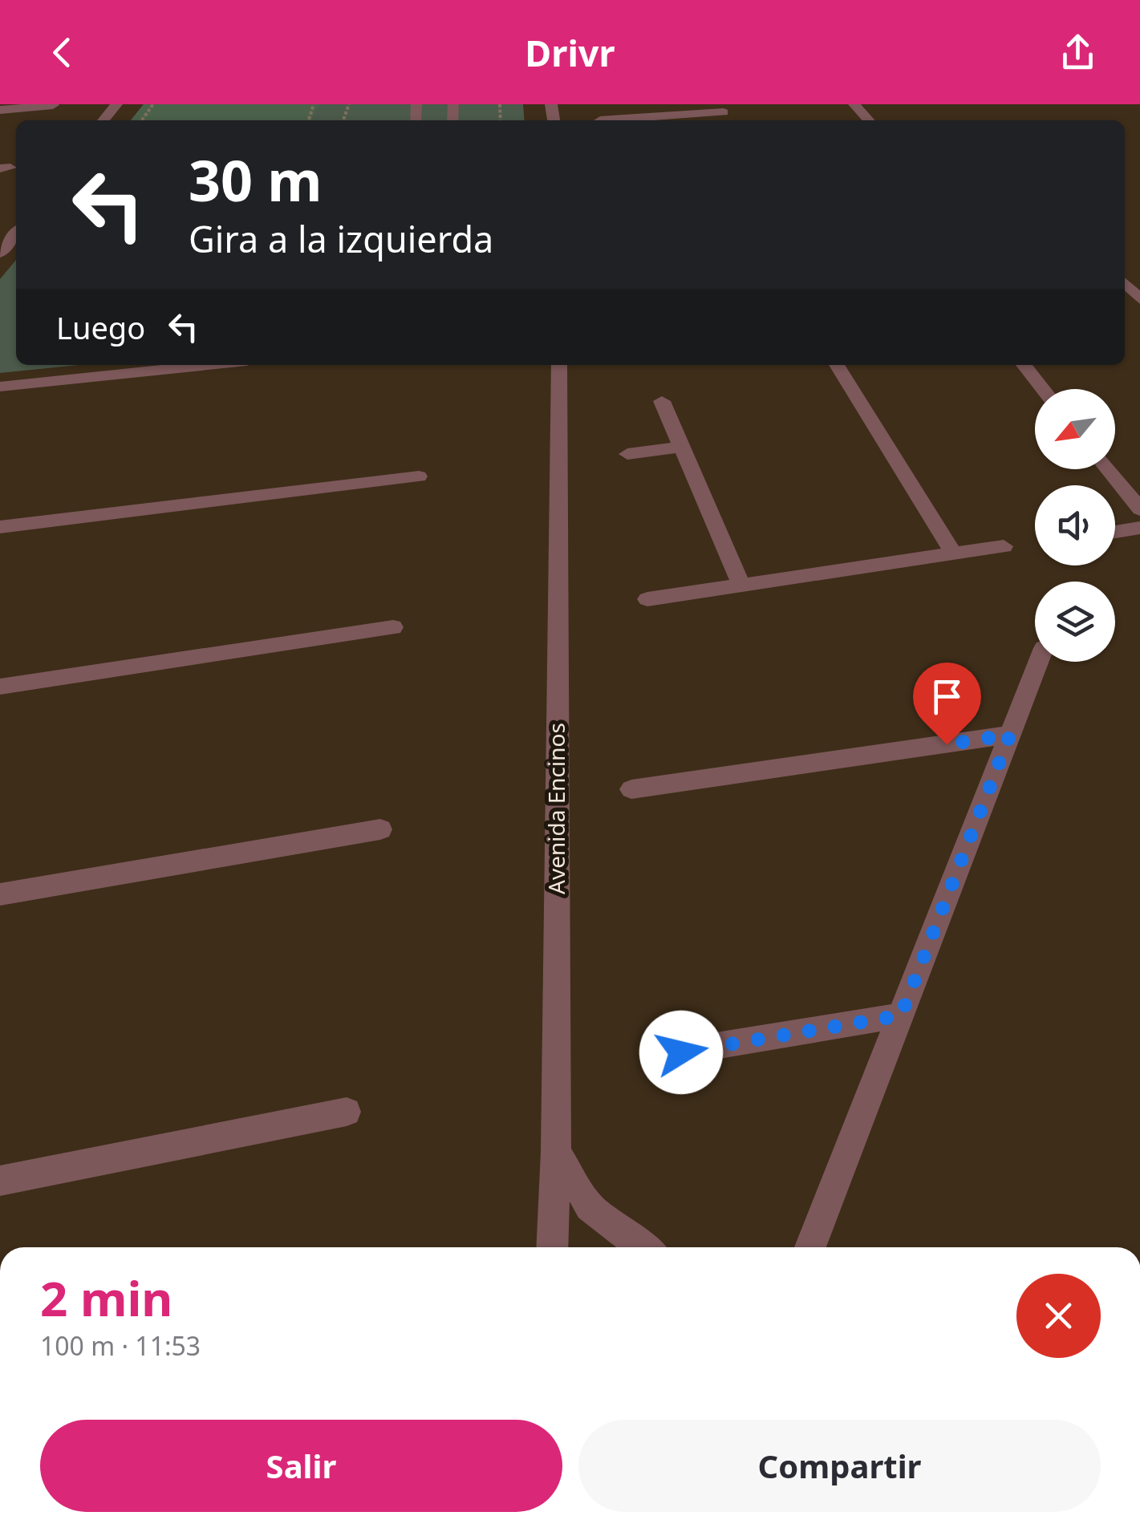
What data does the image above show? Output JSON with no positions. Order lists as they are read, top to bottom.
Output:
{
  "streets": {
    "street": ["Avenida Encinos"]
  },
  "north": "bottom left",
  "page": {
    "header": "Drivr",
    "turn": ["30 m", "Gira a la izquierda"],
    "then": "Luego",
    "heading": ["2 min", "100 m · 11:53"],
    "buttons": ["Salir", "Compartir"]
  }
}
